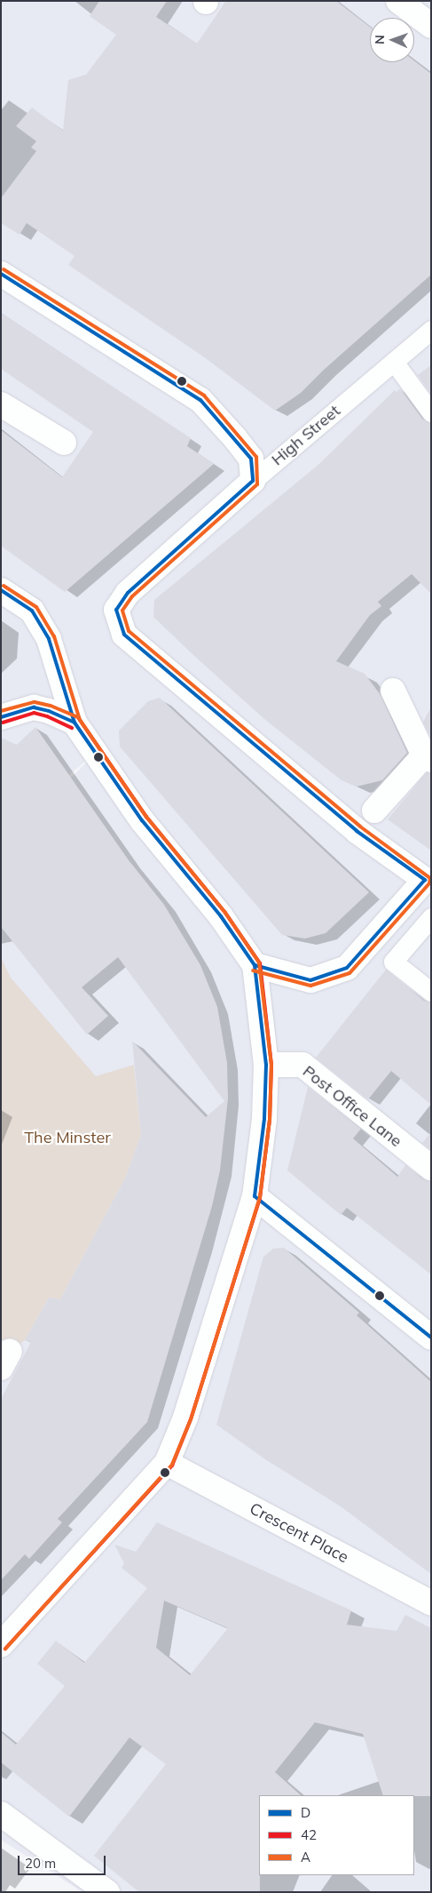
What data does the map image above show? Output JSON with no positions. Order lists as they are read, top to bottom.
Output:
{
  "streets": {
    "street": ["High Street", "Post Office Lane", "Crescent Place"]
  },
  "parks": ["The Minster"],
  "lines": ["transit line A", "transit line D", "transit line 42"],
  "legend": ["D", "42", "A"],
  "scale_bar": "20 m",
  "north": "left"
}
